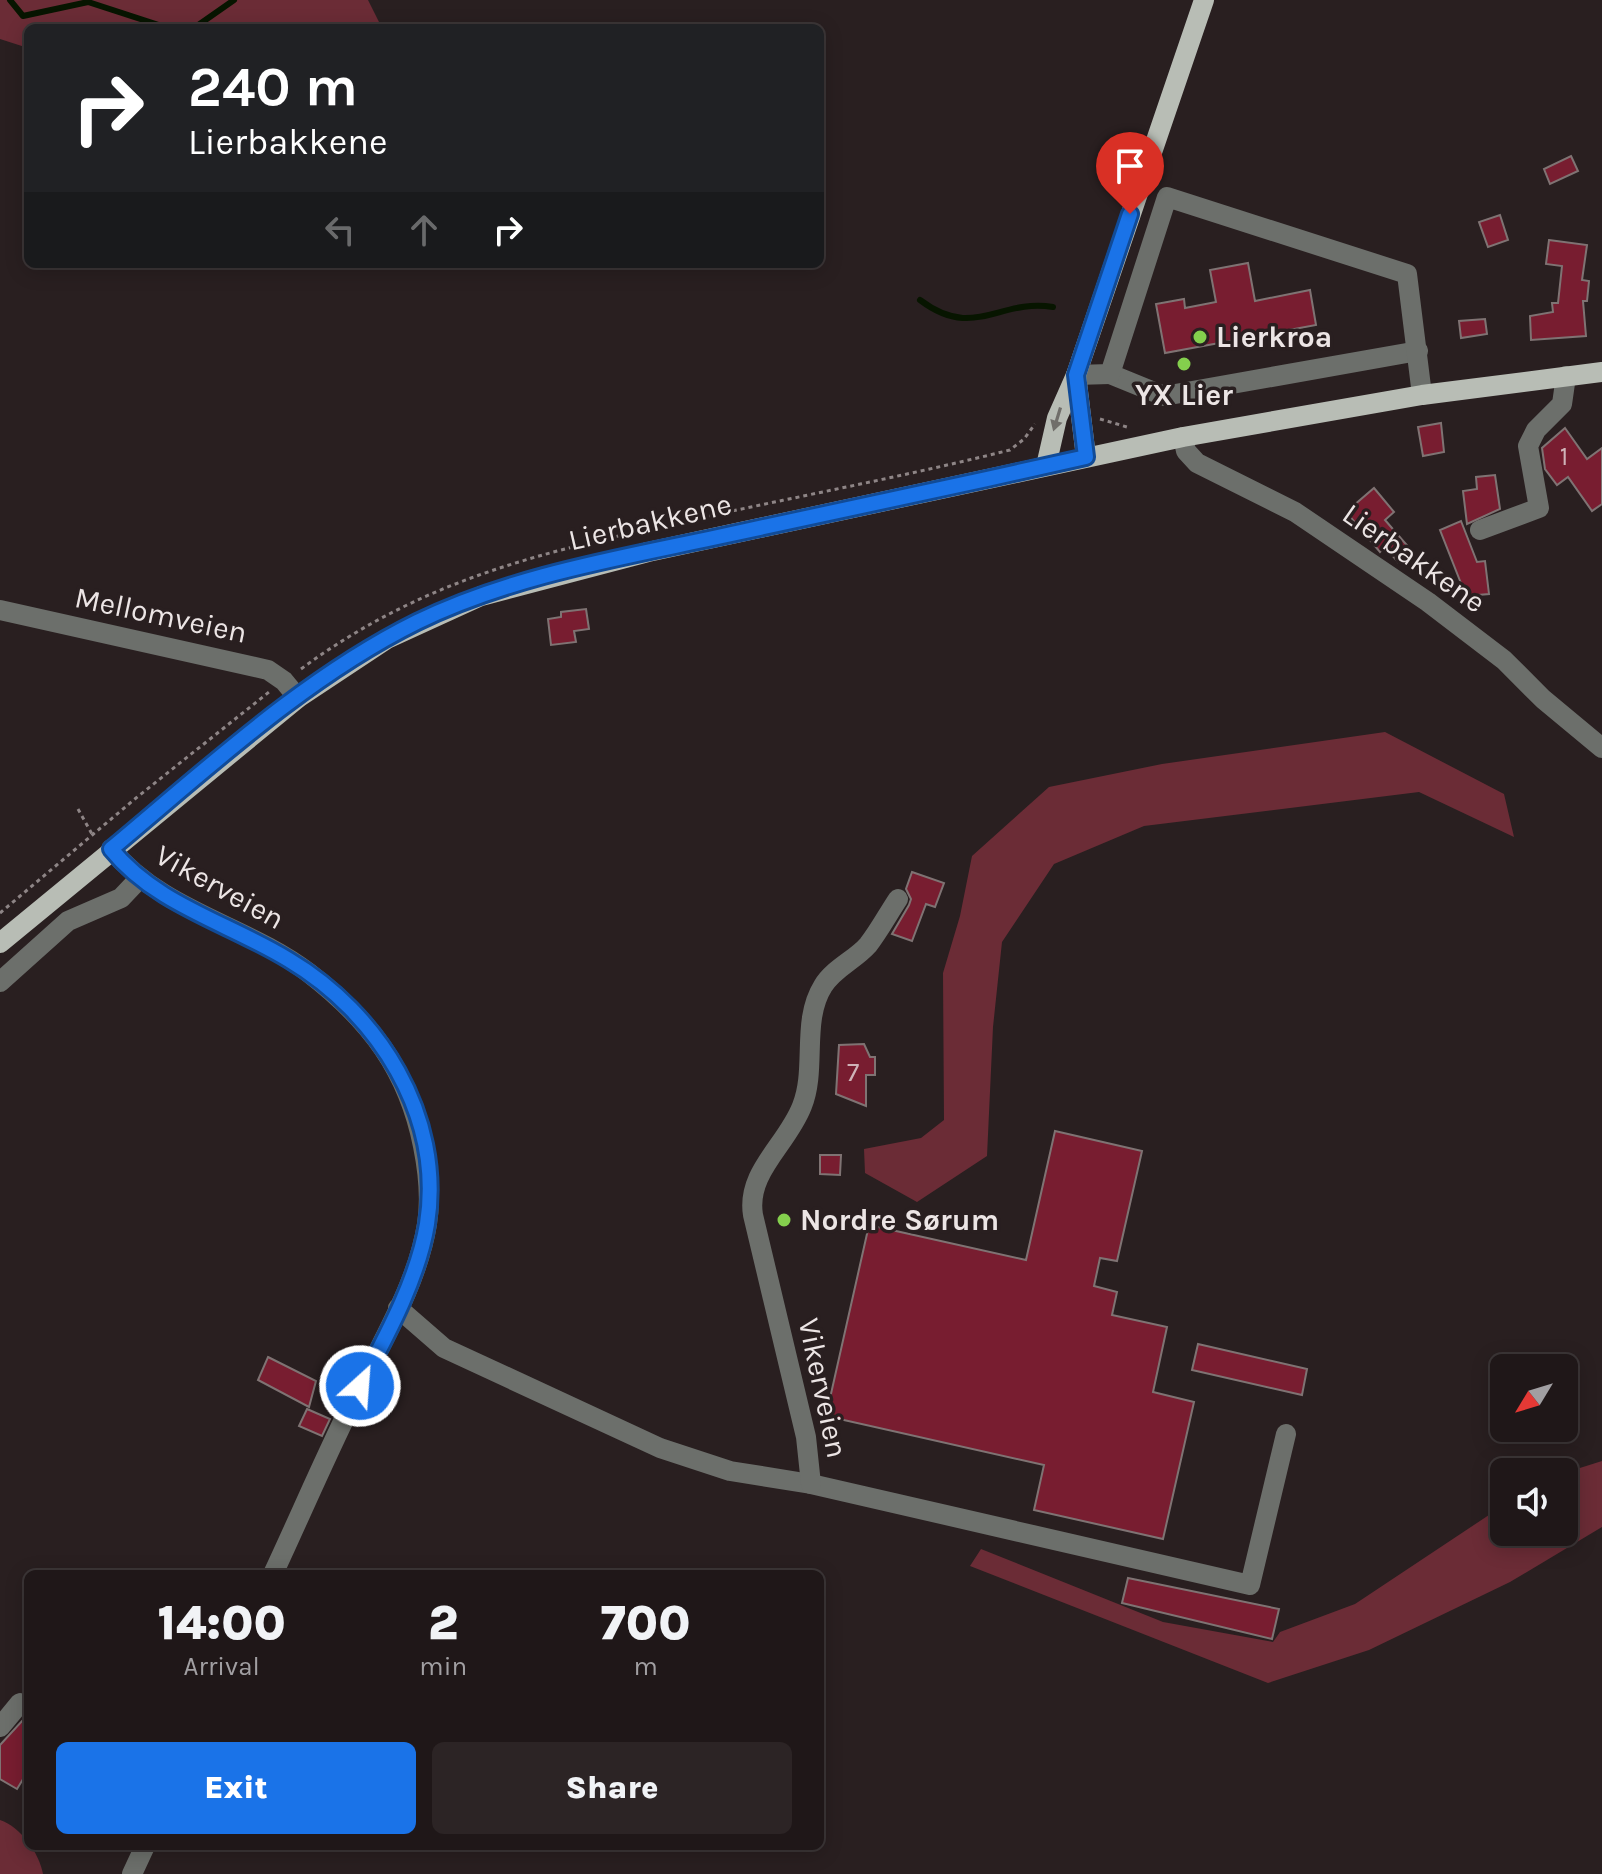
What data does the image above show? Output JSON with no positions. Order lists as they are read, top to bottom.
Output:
{
  "streets": {
    "main road": ["Lierbakkene"],
    "street": ["Mellomveien", "Vikerveien"]
  },
  "crossings": [
    ["Lierbakkene", "Mellomveien"],
    ["Lierbakkene", "Vikerveien"]
  ],
  "places": ["Lierkroa", "YX Lier", "Nordre Sørum"],
  "house_numbers": ["1", "7"],
  "north": "bottom left",
  "page": {
    "turn": ["240 m", "Lierbakkene"],
    "eta": [
      "14:00",
      "Arrival",
      "2",
      "min",
      "700",
      "m"
    ],
    "buttons": ["Exit", "Share"]
  }
}
